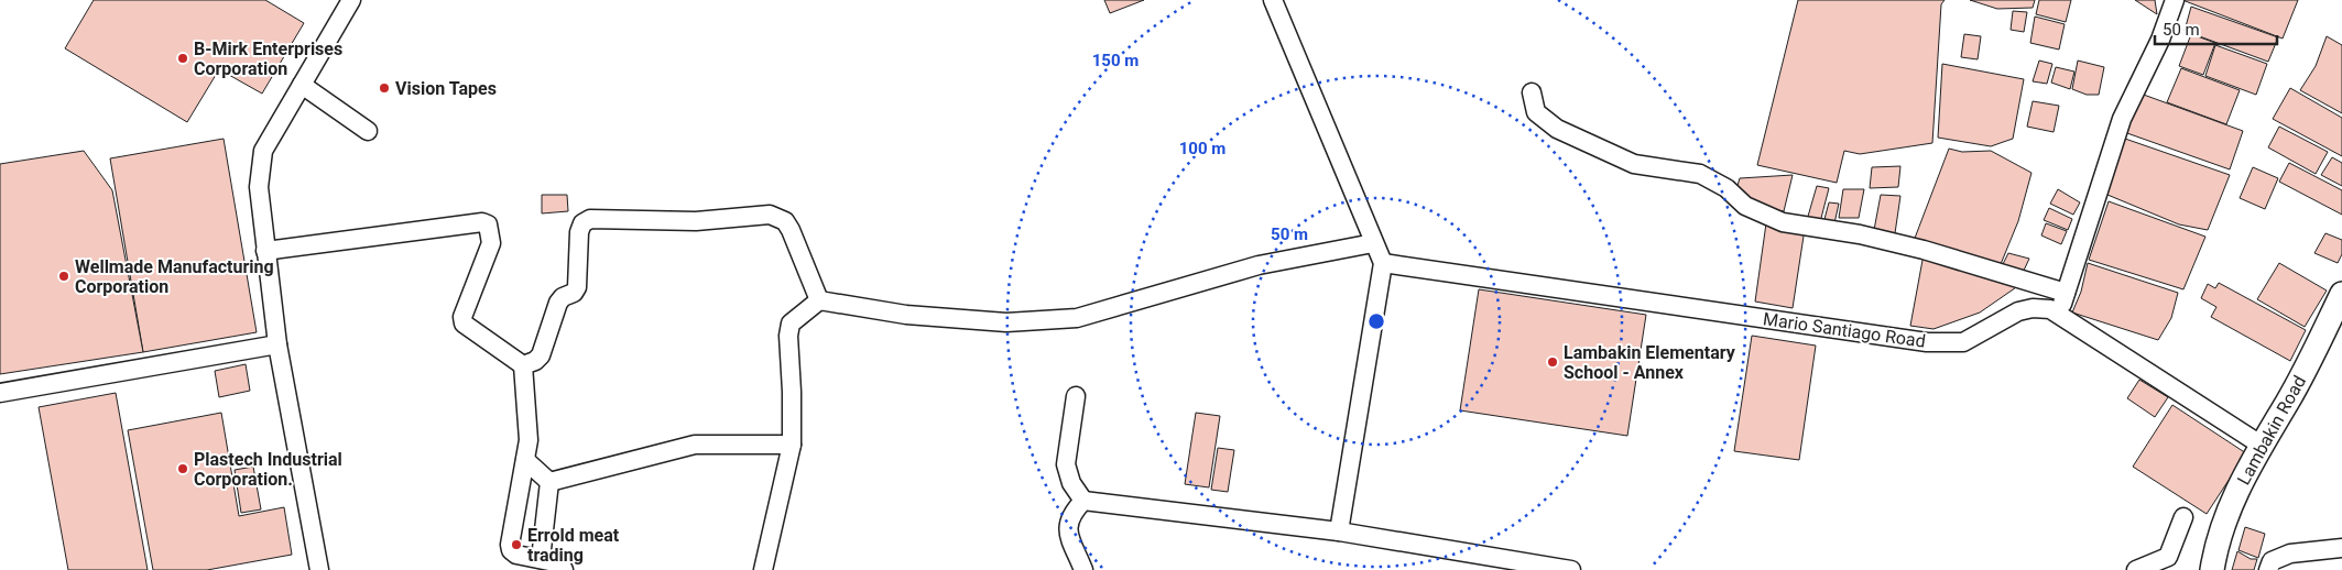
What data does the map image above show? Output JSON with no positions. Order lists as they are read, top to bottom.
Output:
{
  "streets": {
    "main road": ["Lambakin Road"],
    "street": ["Mario Santiago Road"]
  },
  "crossings": [
    ["Mario Santiago Road", "Lambakin Road"]
  ],
  "places": [
    "B-Mirk Enterprises Corporation",
    "Vision Tapes",
    "Wellmade Manufacturing Corporation",
    "Lambakin Elementary School - Annex",
    "Plastech Industrial Corporation.",
    "Errold meat trading"
  ],
  "scale_bar": "50 m",
  "rings": ["150 m", "100 m", "50 m"]
}
